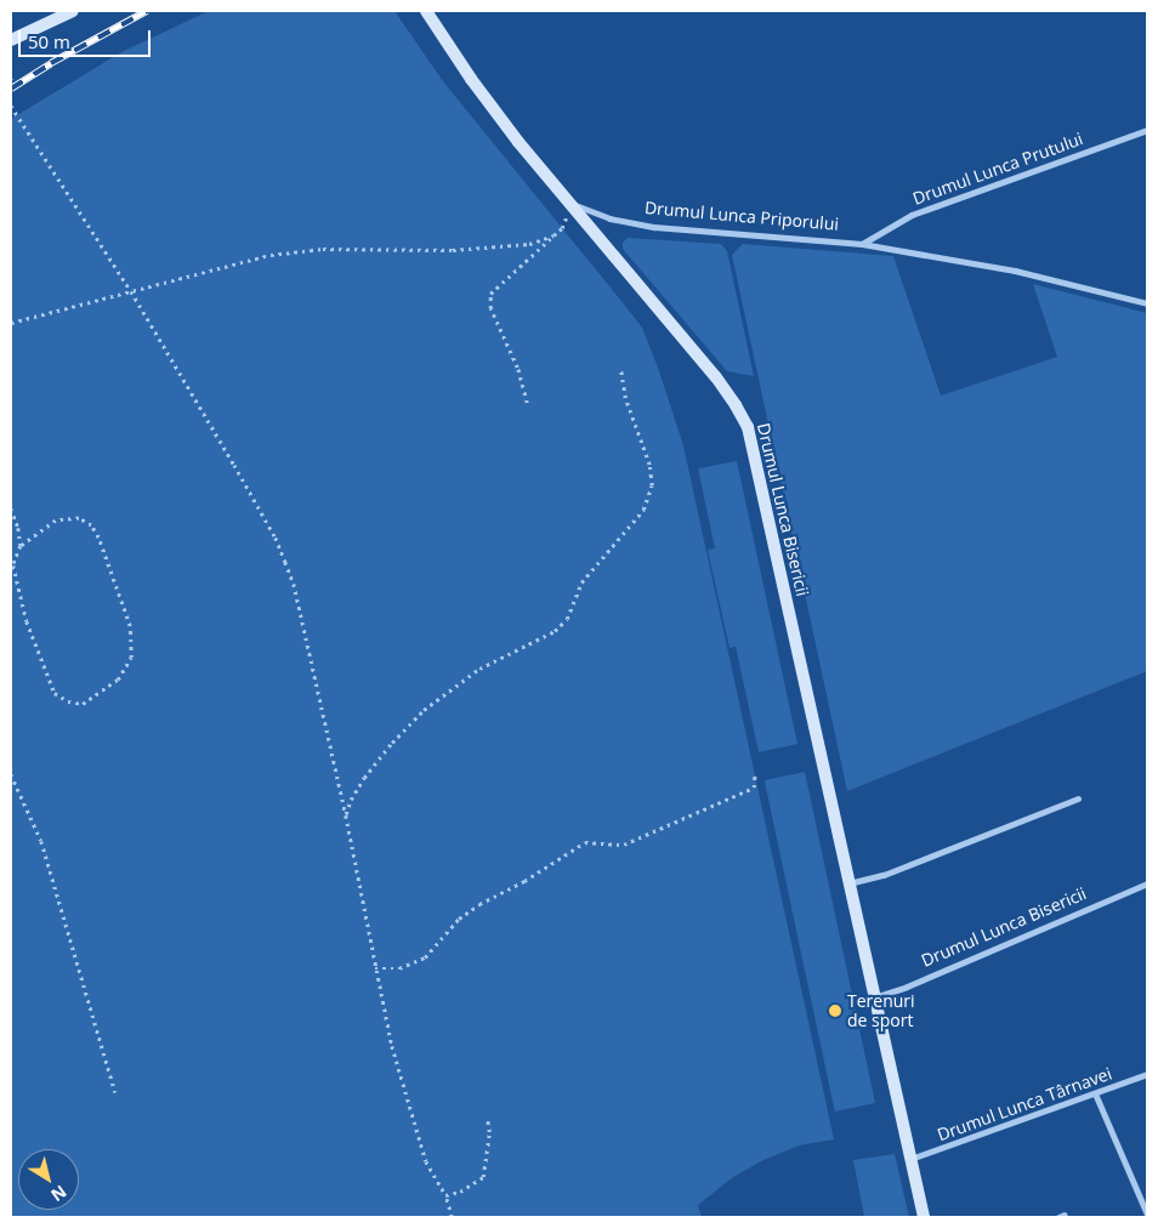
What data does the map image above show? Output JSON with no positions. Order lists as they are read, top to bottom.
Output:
{
  "streets": {
    "street": [
      "Drumul Lunca Prutului",
      "Drumul Lunca Priporului",
      "Drumul Lunca Bisericii",
      "Drumul Lunca Târnavei"
    ]
  },
  "crossings": [
    ["Drumul Lunca Prutului", "Drumul Lunca Priporului"],
    ["Drumul Lunca Priporului", "Drumul Lunca Bisericii"],
    ["Drumul Lunca Bisericii", "Drumul Lunca Târnavei"]
  ],
  "places": ["Terenuri de sport"],
  "scale_bar": "50 m",
  "north": "bottom right"
}
